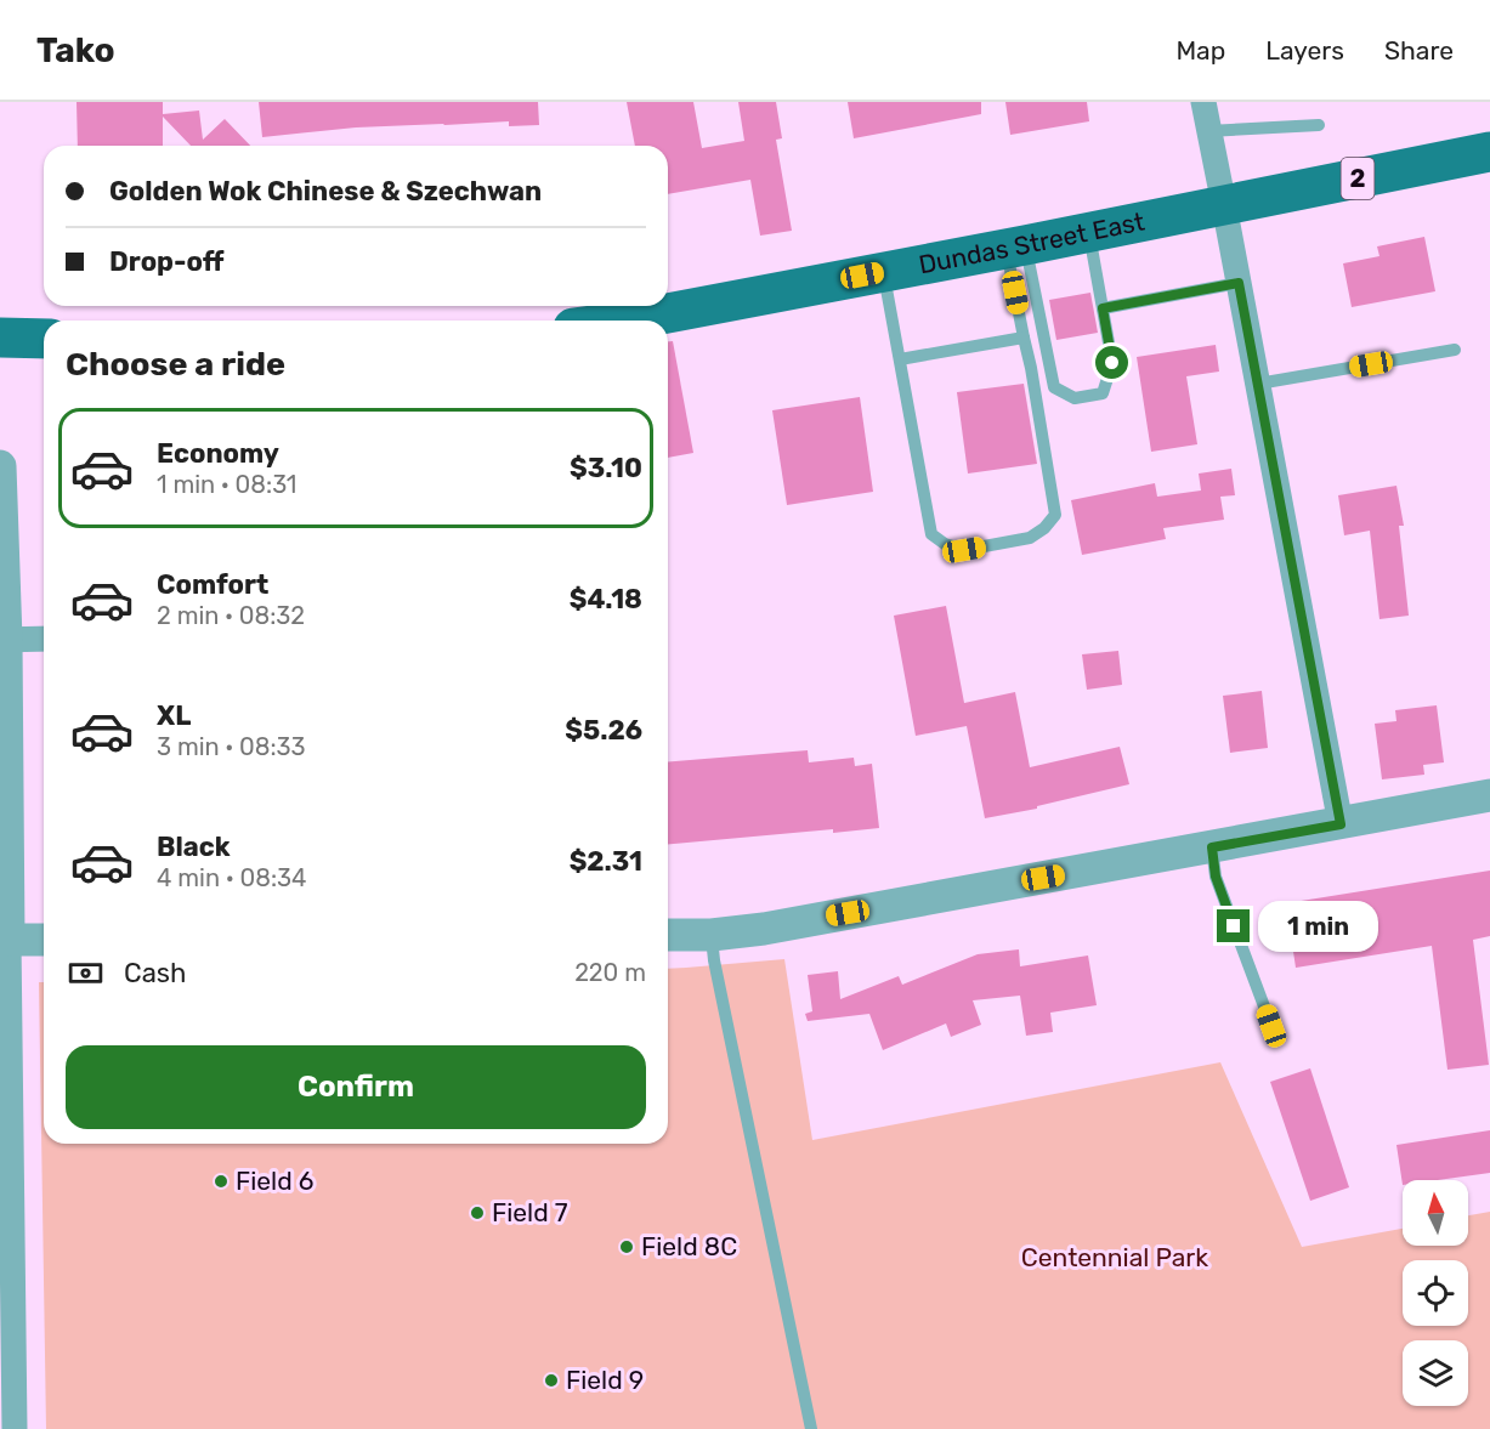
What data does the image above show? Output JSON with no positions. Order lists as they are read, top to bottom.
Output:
{
  "streets": {
    "main road": ["2", "Dundas Street East"]
  },
  "parks": ["Centennial Park"],
  "places": [
    "Field 6",
    "Field 7",
    "Field 8C",
    "Field 9"
  ],
  "north": "top",
  "page": {
    "header": "Tako",
    "nav": ["Map", "Layers", "Share"],
    "banner": ["Golden Wok Chinese & Szechwan", "Drop-off"],
    "heading": "Choose a ride",
    "list": [
      {
        "name": "Economy",
        "note": "1 min · 08:31",
        "value": "$3.10"
      },
      {
        "name": "Comfort",
        "note": "2 min · 08:32",
        "value": "$4.18"
      },
      {
        "name": "XL",
        "note": "3 min · 08:33",
        "value": "$5.26"
      },
      {
        "name": "Black",
        "note": "4 min · 08:34",
        "value": "$2.31"
      }
    ],
    "bubble": "1 min",
    "pay": ["Cash", "220 m"],
    "buttons": "Confirm"
  }
}
